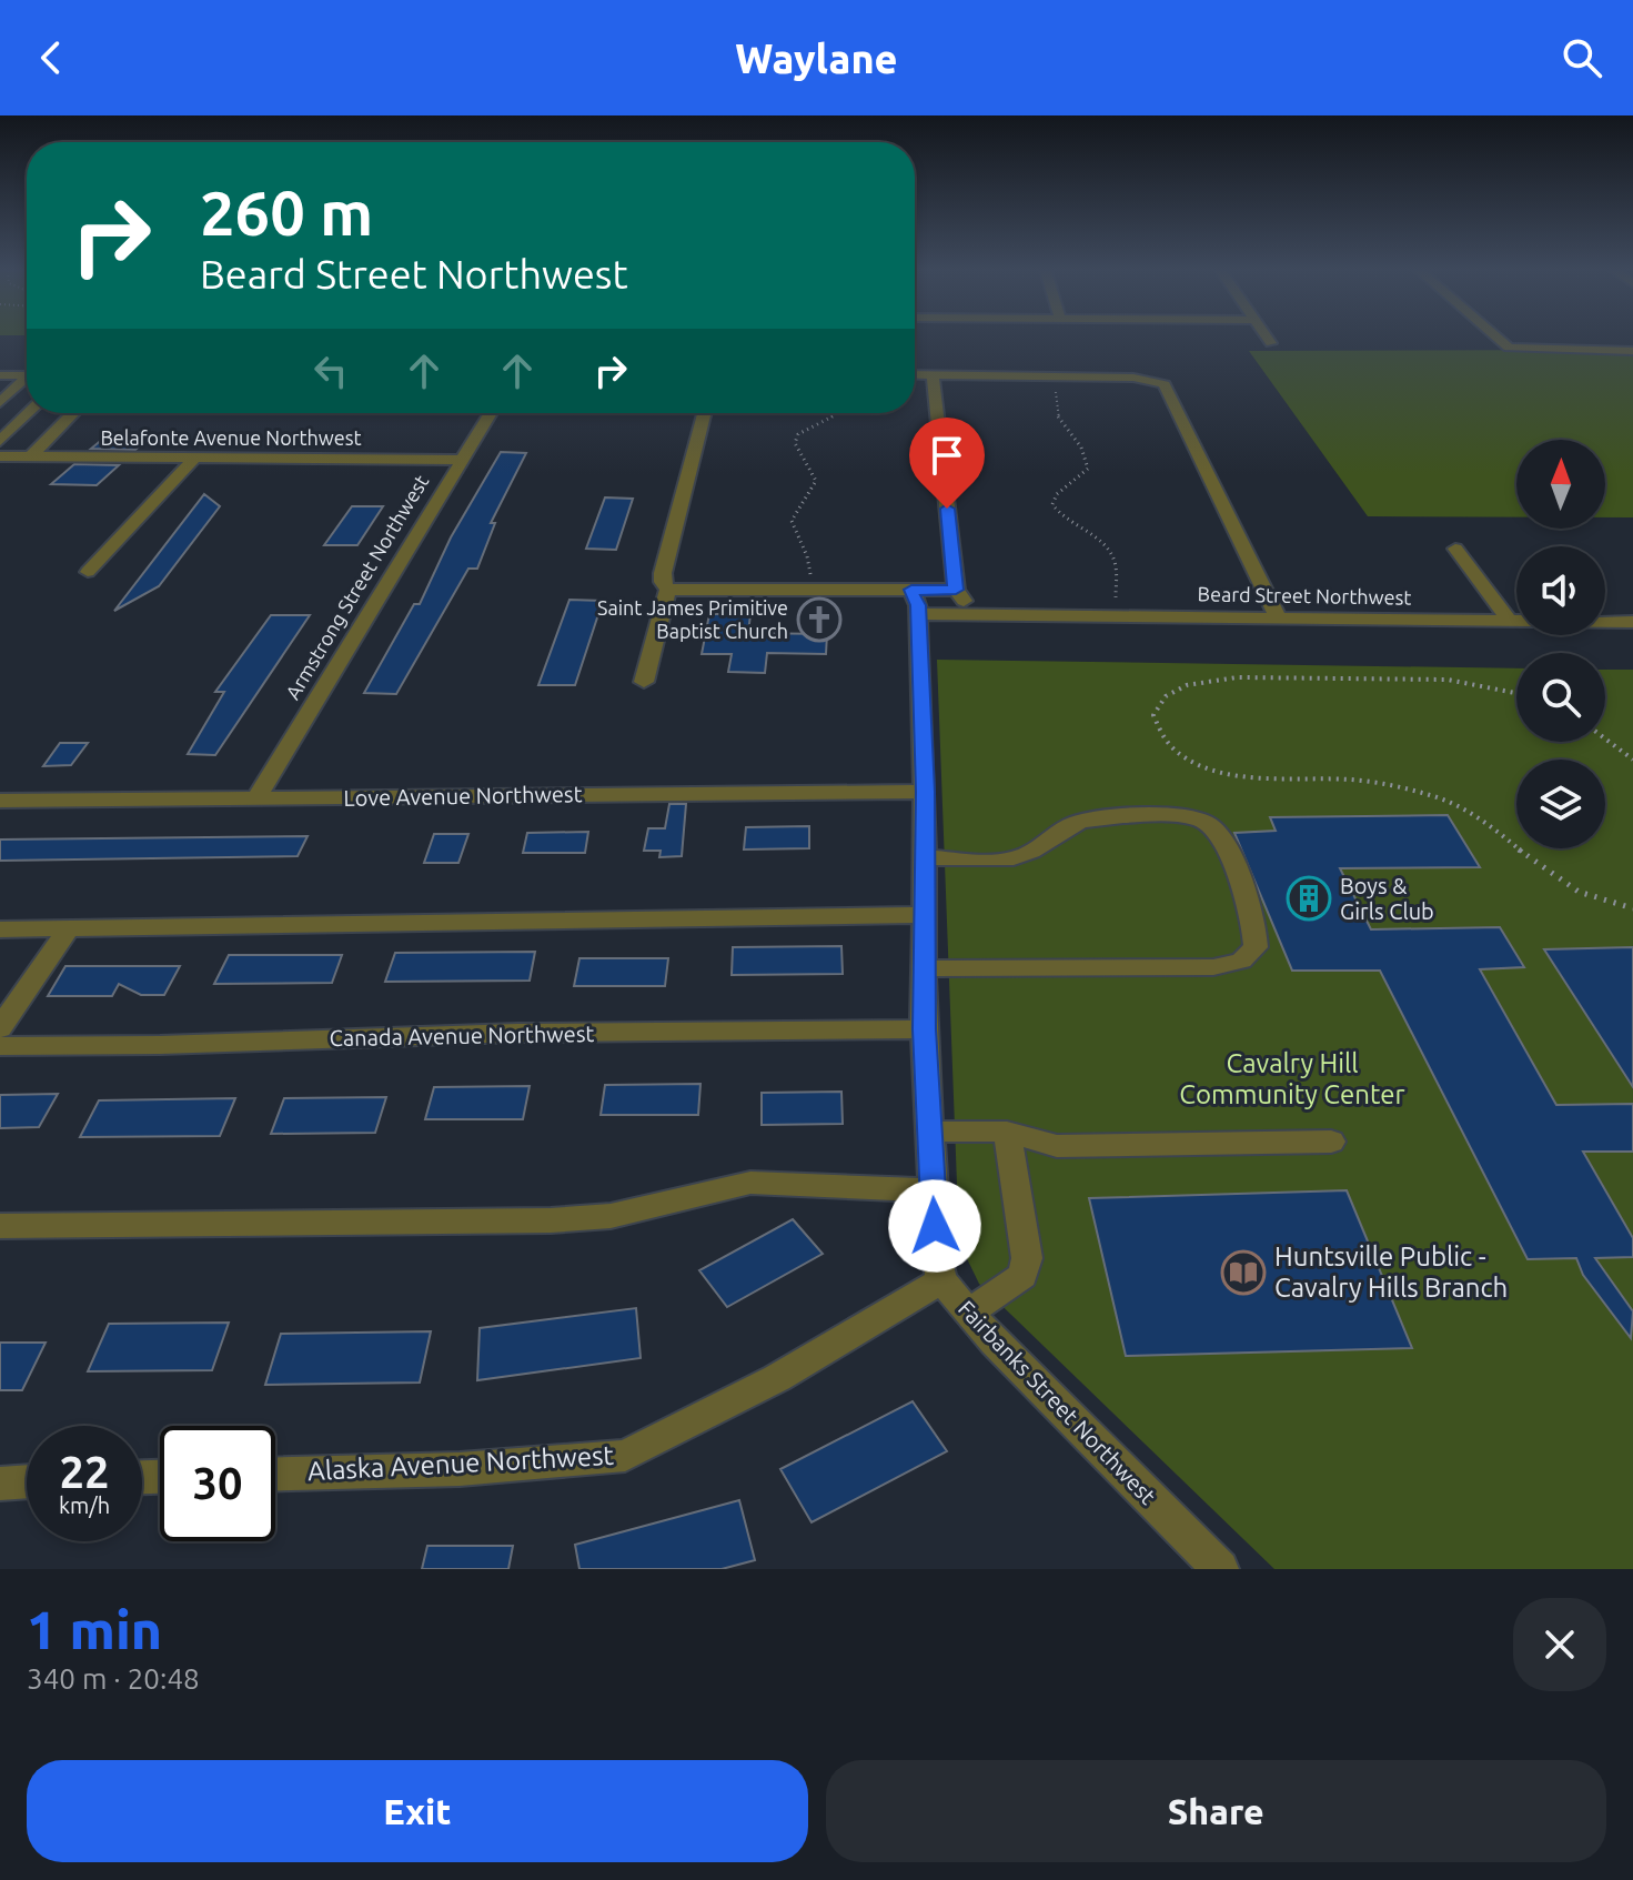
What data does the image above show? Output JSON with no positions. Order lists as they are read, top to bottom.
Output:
{
  "streets": {
    "street": [
      "Belafonte Avenue Northwest",
      "Armstrong Street Northwest",
      "Beard Street Northwest",
      "Love Avenue Northwest",
      "Canada Avenue Northwest",
      "Fairbanks Street Northwest",
      "Alaska Avenue Northwest"
    ]
  },
  "crossings": [
    ["Belafonte Avenue Northwest", "Armstrong Street Northwest"],
    ["Armstrong Street Northwest", "Love Avenue Northwest"],
    ["Love Avenue Northwest", "Fairbanks Street Northwest"],
    ["Canada Avenue Northwest", "Fairbanks Street Northwest"],
    ["Fairbanks Street Northwest", "Alaska Avenue Northwest"]
  ],
  "parks": ["Cavalry Hill Community Center"],
  "places": {
    "church": ["Saint James Primitive Baptist Church"],
    "building": ["Boys & Girls Club"],
    "library": ["Huntsville Public - Cavalry Hills Branch"]
  },
  "north": "top",
  "page": {
    "header": "Waylane",
    "turn": ["260 m", "Beard Street Northwest"],
    "speed": "22 km/h",
    "limit": "30",
    "heading": ["1 min", "340 m · 20:48"],
    "buttons": ["Exit", "Share"]
  }
}
